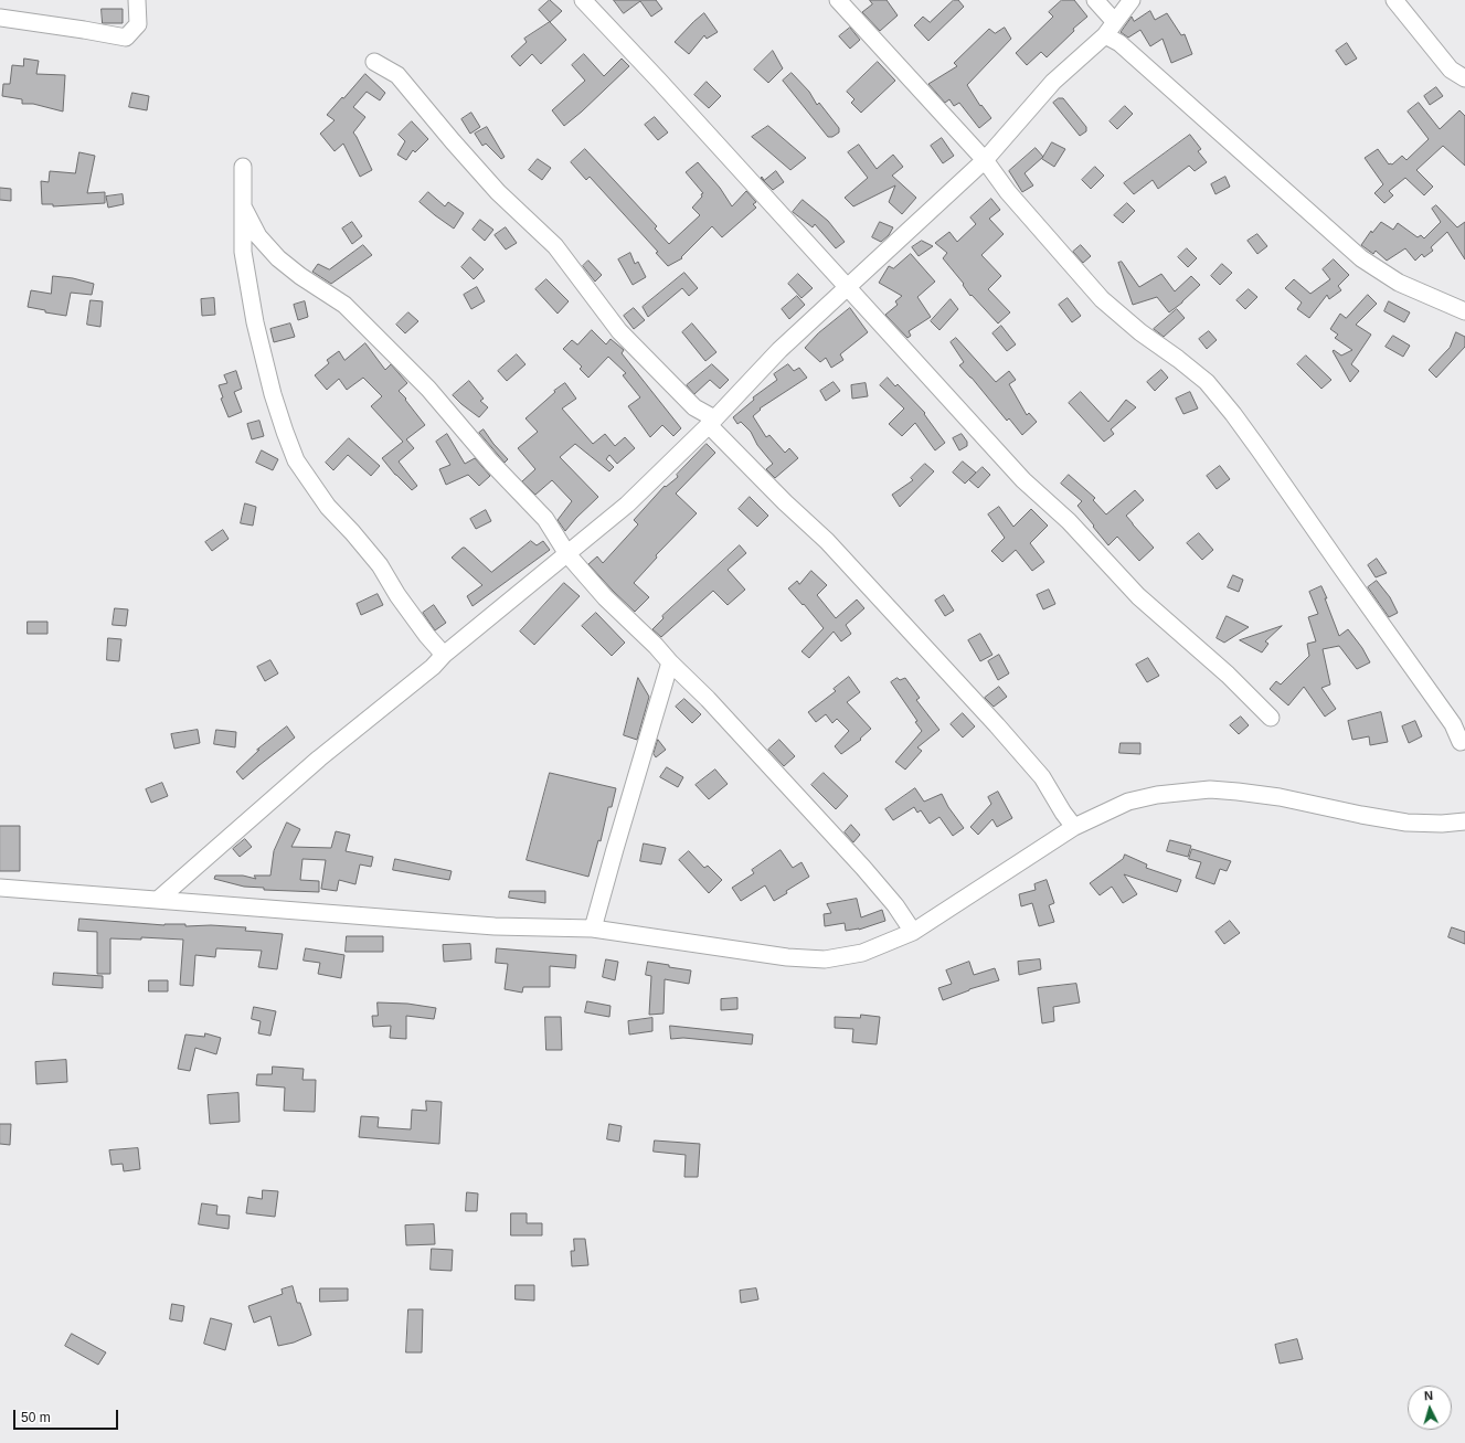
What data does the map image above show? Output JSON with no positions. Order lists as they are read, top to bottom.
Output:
{
  "scale_bar": "50 m",
  "north": "top"
}
